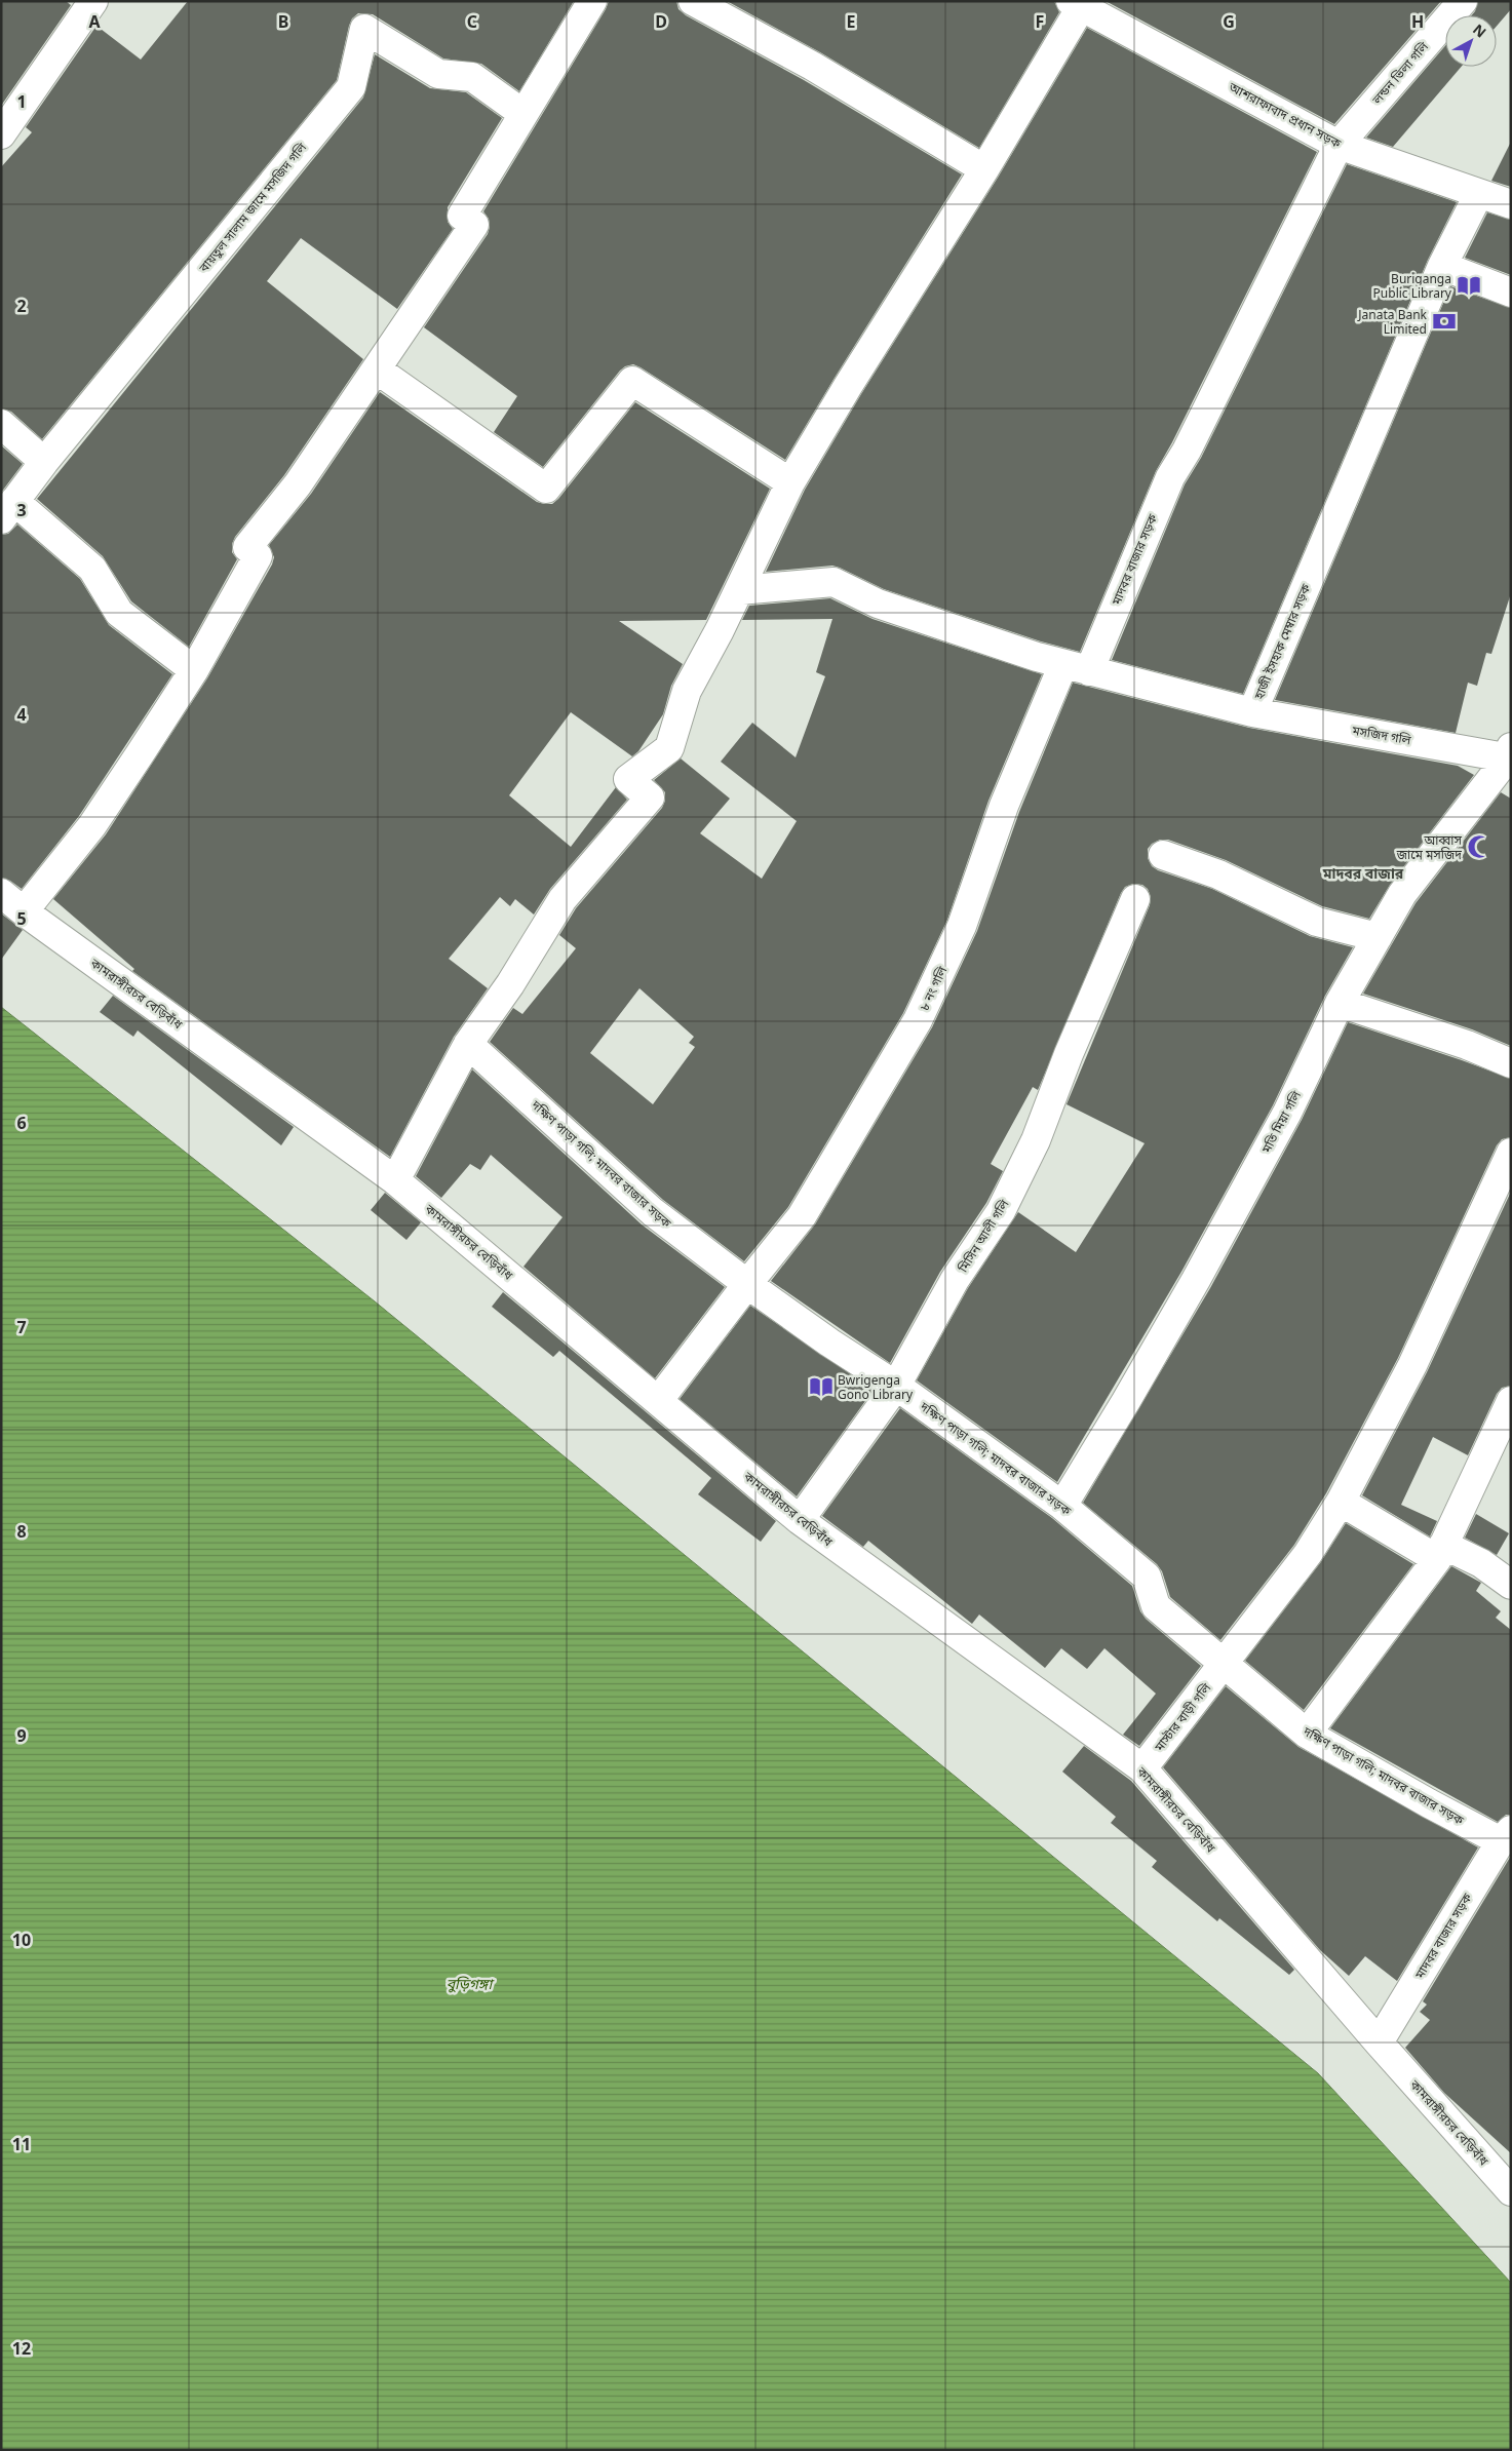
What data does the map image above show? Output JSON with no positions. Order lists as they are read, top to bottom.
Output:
{
  "streets": {
    "street": [
      "লন্ডন ভিলা গলি",
      "আশরাফাবাদ প্রধান সড়ক",
      "বায়তুল সালাম জামে মসজিদ গলি",
      "মাদবর বাজার সড়ক",
      "হাজী ইসহাক মেম্বার সড়ক",
      "মসজিদ গলি",
      "৮ নং গলি",
      "কামরাঙ্গীরচর বেড়িবাঁধ",
      "মতি মিয়া গলি",
      "দক্ষিণ পাড়া গলি; মাদবর বাজার সড়ক",
      "মিসিন আলী গলি",
      "মাস্টার বাড়ী গলি"
    ]
  },
  "crossings": [
    ["লন্ডন ভিলা গলি", "আশরাফাবাদ প্রধান সড়ক"],
    ["লন্ডন ভিলা গলি", "মাদবর বাজার সড়ক"],
    ["আশরাফাবাদ প্রধান সড়ক", "হাজী ইসহাক মেম্বার সড়ক"],
    ["মাদবর বাজার সড়ক", "হাজী ইসহাক মেম্বার সড়ক"],
    ["মাদবর বাজার সড়ক", "৮ নং গলি"],
    ["মাদবর বাজার সড়ক", "কামরাঙ্গীরচর বেড়িবাঁধ"],
    ["মাদবর বাজার সড়ক", "দক্ষিণ পাড়া গলি; মাদবর বাজার সড়ক"],
    ["হাজী ইসহাক মেম্বার সড়ক", "মসজিদ গলি"],
    ["হাজী ইসহাক মেম্বার সড়ক", "৮ নং গলি"],
    ["মসজিদ গলি", "মতি মিয়া গলি"],
    ["৮ নং গলি", "কামরাঙ্গীরচর বেড়িবাঁধ"],
    ["৮ নং গলি", "দক্ষিণ পাড়া গলি; মাদবর বাজার সড়ক"],
    ["কামরাঙ্গীরচর বেড়িবাঁধ", "মিসিন আলী গলি"],
    ["কামরাঙ্গীরচর বেড়িবাঁধ", "মাস্টার বাড়ী গলি"],
    ["মতি মিয়া গলি", "দক্ষিণ পাড়া গলি; মাদবর বাজার সড়ক"],
    ["দক্ষিণ পাড়া গলি; মাদবর বাজার সড়ক", "মিসিন আলী গলি"],
    ["দক্ষিণ পাড়া গলি; মাদবর বাজার সড়ক", "মাস্টার বাড়ী গলি"]
  ],
  "districts": ["মাদবর বাজার"],
  "water": ["বুড়িগঙ্গা"],
  "places": {
    "library": ["Buriganga Public Library", "Bwrigenga Gono Library"],
    "bank": ["Janata Bank Limited"],
    "mosque": ["আব্বাস জামে মসজিদ"]
  },
  "north": "top right",
  "grid": {
    "columns": [
      "A",
      "B",
      "C",
      "D",
      "E",
      "F",
      "G",
      "H"
    ],
    "rows": [
      "1",
      "2",
      "3",
      "4",
      "5",
      "6",
      "7",
      "8",
      "9",
      "10",
      "11",
      "12"
    ]
  }
}
